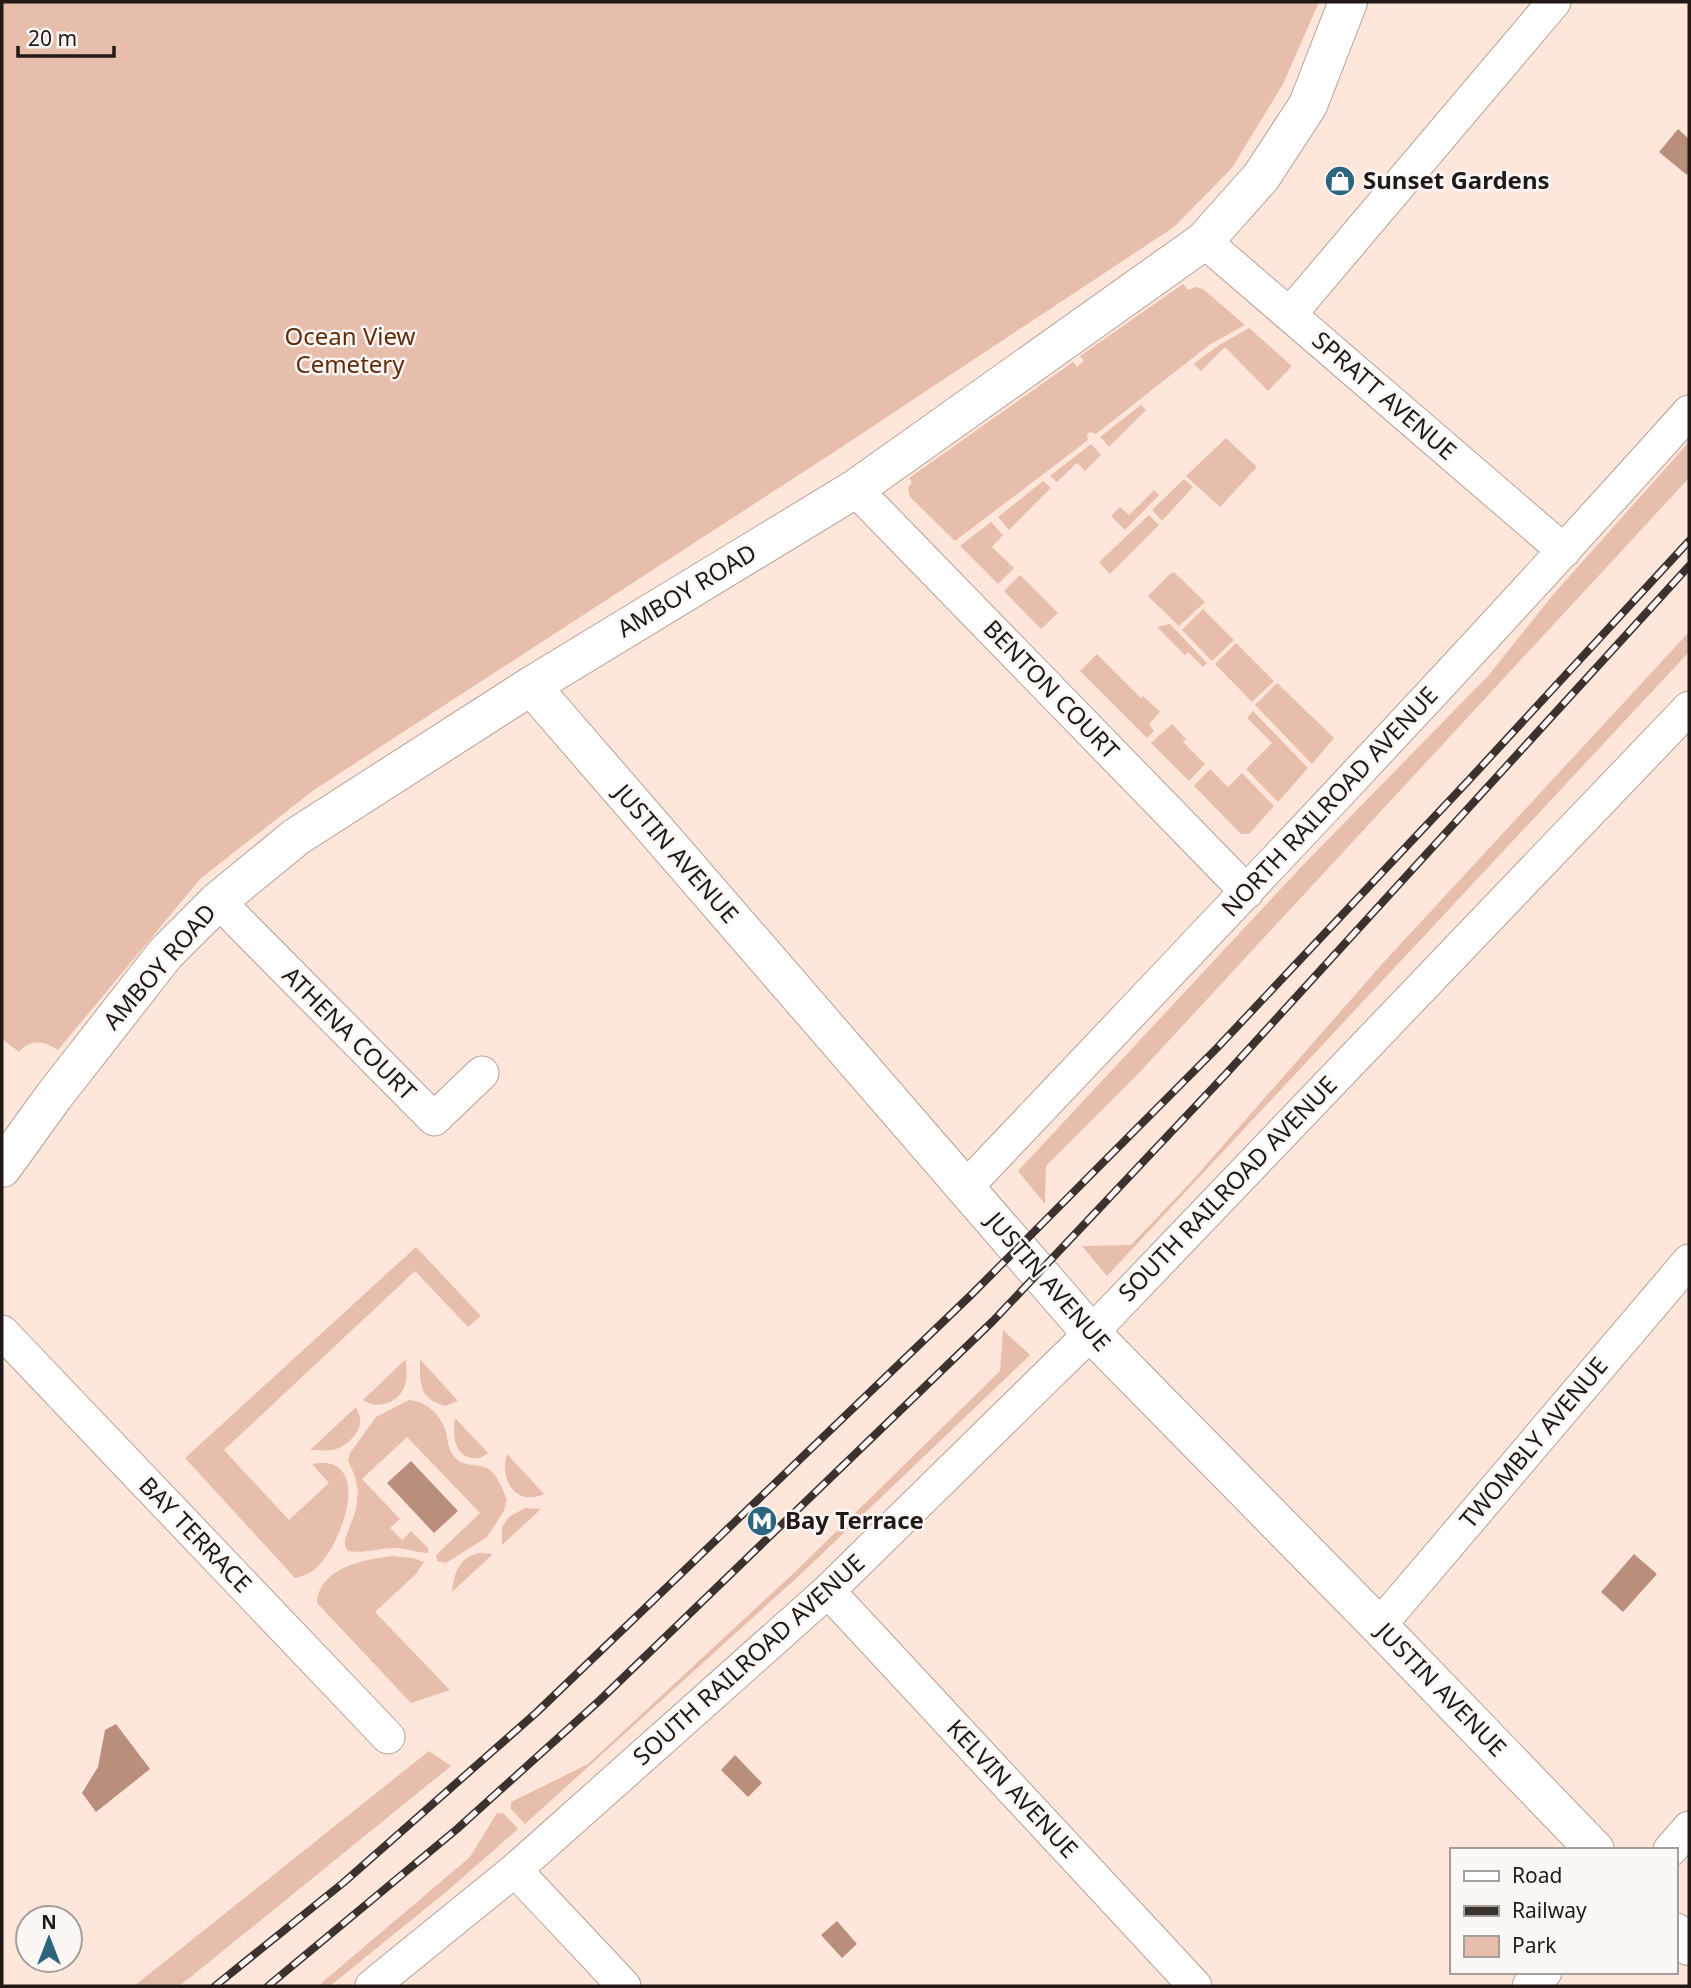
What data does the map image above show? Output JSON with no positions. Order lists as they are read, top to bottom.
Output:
{
  "streets": {
    "main road": ["AMBOY ROAD", "JUSTIN AVENUE"],
    "street": [
      "SPRATT AVENUE",
      "BENTON COURT",
      "NORTH RAILROAD AVENUE",
      "ATHENA COURT",
      "SOUTH RAILROAD AVENUE",
      "TWOMBLY AVENUE",
      "BAY TERRACE",
      "KELVIN AVENUE"
    ]
  },
  "crossings": [
    ["SPRATT AVENUE", "AMBOY ROAD"],
    ["SPRATT AVENUE", "NORTH RAILROAD AVENUE"],
    ["AMBOY ROAD", "BENTON COURT"],
    ["AMBOY ROAD", "JUSTIN AVENUE"],
    ["AMBOY ROAD", "ATHENA COURT"],
    ["BENTON COURT", "NORTH RAILROAD AVENUE"],
    ["NORTH RAILROAD AVENUE", "JUSTIN AVENUE"],
    ["JUSTIN AVENUE", "SOUTH RAILROAD AVENUE"],
    ["JUSTIN AVENUE", "TWOMBLY AVENUE"],
    ["SOUTH RAILROAD AVENUE", "KELVIN AVENUE"]
  ],
  "parks": ["Ocean View Cemetery"],
  "places": {
    "shop": ["Sunset Gardens"],
    "metro station": ["Bay Terrace"]
  },
  "legend": ["Road", "Railway", "Park"],
  "scale_bar": "20 m",
  "north": "top"
}
